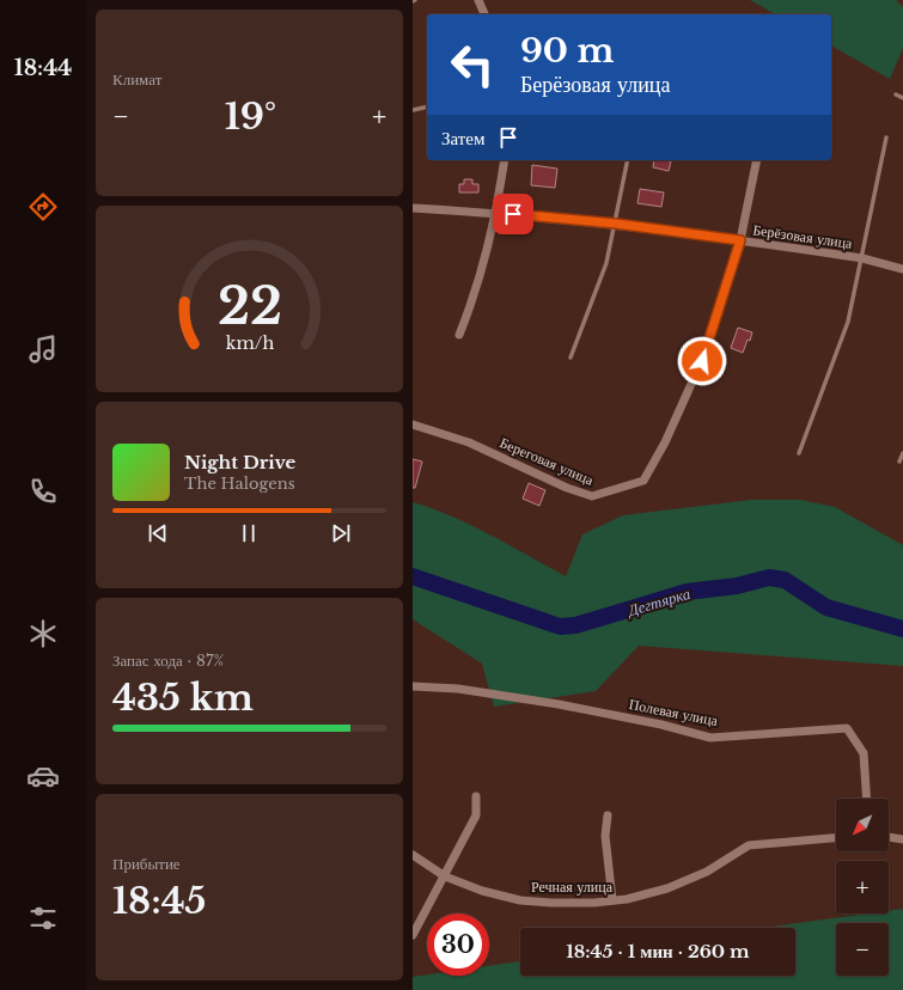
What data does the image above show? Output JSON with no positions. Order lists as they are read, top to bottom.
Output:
{
  "streets": {
    "street": [
      "Берёзовая улица",
      "Береговая улица",
      "Полевая улица",
      "Речная улица"
    ]
  },
  "crossings": [
    ["Берёзовая улица", "Береговая улица"]
  ],
  "water": ["Дегтярка"],
  "north": "bottom left",
  "page": {
    "tabs": "18:44",
    "tile": [
      "Климат",
      ["Запас хода · 87%", "435 km"],
      ["Прибытие", "18:45"]
    ],
    "turn": ["90 m", "Берёзовая улица"],
    "heat": ["−", "19°", "+"],
    "then": "Затем",
    "song": ["Night Drive", "The Halogens"],
    "map_buttons": ["+", "−"],
    "limit": "30",
    "trip": "18:45 · 1 мин · 260 m",
    "gauge": ["22", "km/h"]
  }
}
